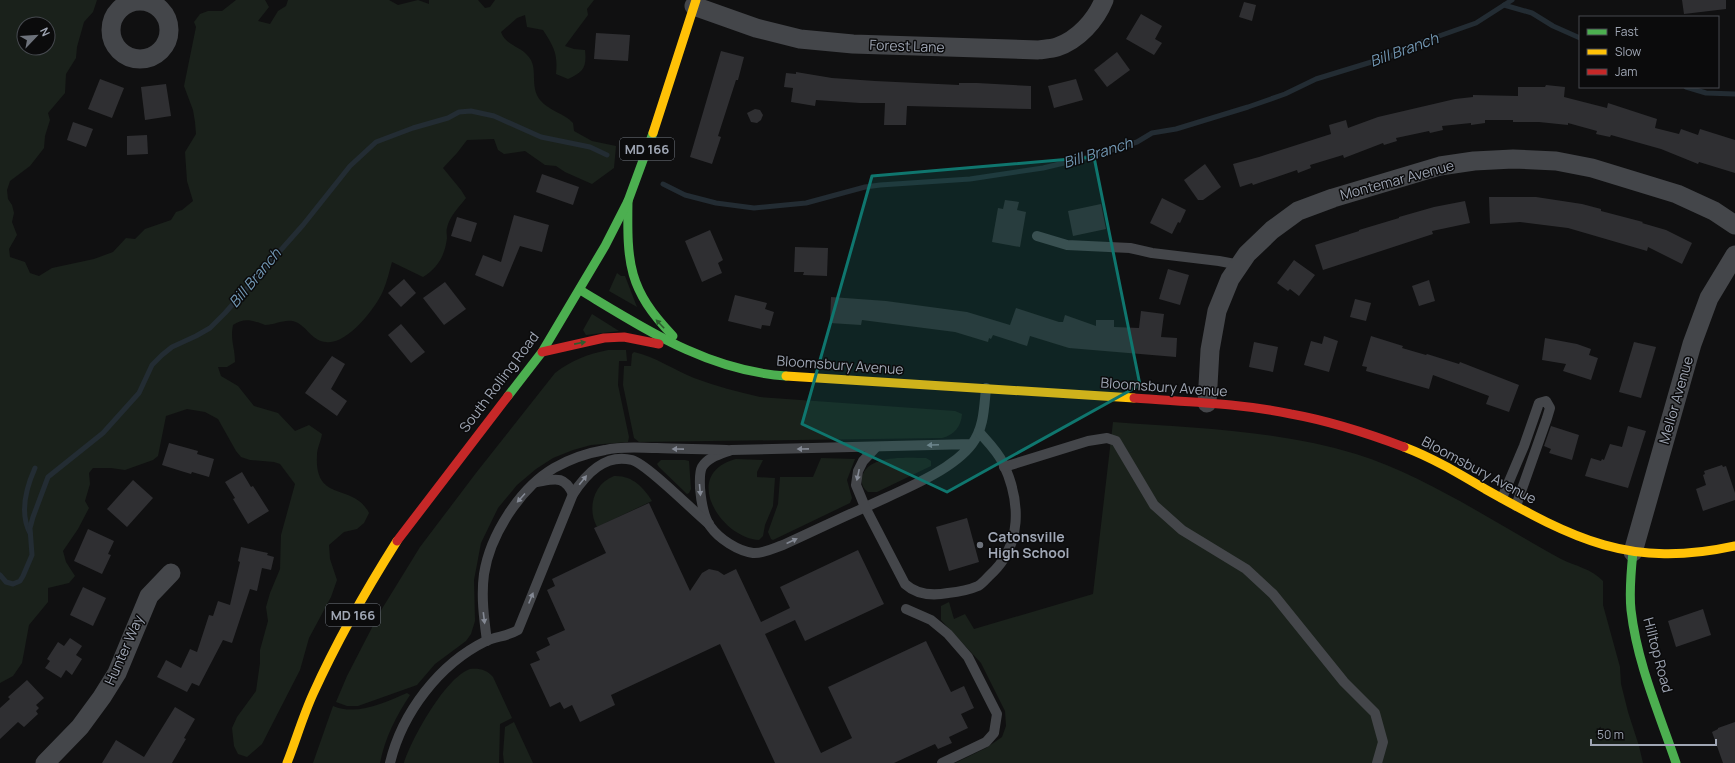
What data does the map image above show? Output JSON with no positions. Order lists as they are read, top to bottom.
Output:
{
  "streets": {
    "main road": [
      "MD 166",
      "Bloomsbury Avenue",
      "South Rolling Road",
      "Hilltop Road"
    ],
    "street": [
      "Forest Lane",
      "Montemar Avenue",
      "Mellor Avenue",
      "Hunter Way"
    ]
  },
  "crossings": [
    ["Forest Lane", "South Rolling Road"],
    ["Montemar Avenue", "Bloomsbury Avenue"],
    ["Bloomsbury Avenue", "South Rolling Road"],
    ["Bloomsbury Avenue", "Mellor Avenue"],
    ["Bloomsbury Avenue", "Hilltop Road"],
    ["Mellor Avenue", "Hilltop Road"]
  ],
  "water": ["Bill Branch"],
  "places": ["Catonsville High School"],
  "legend": ["Fast", "Slow", "Jam"],
  "scale_bar": "50 m",
  "north": "top right"
}
